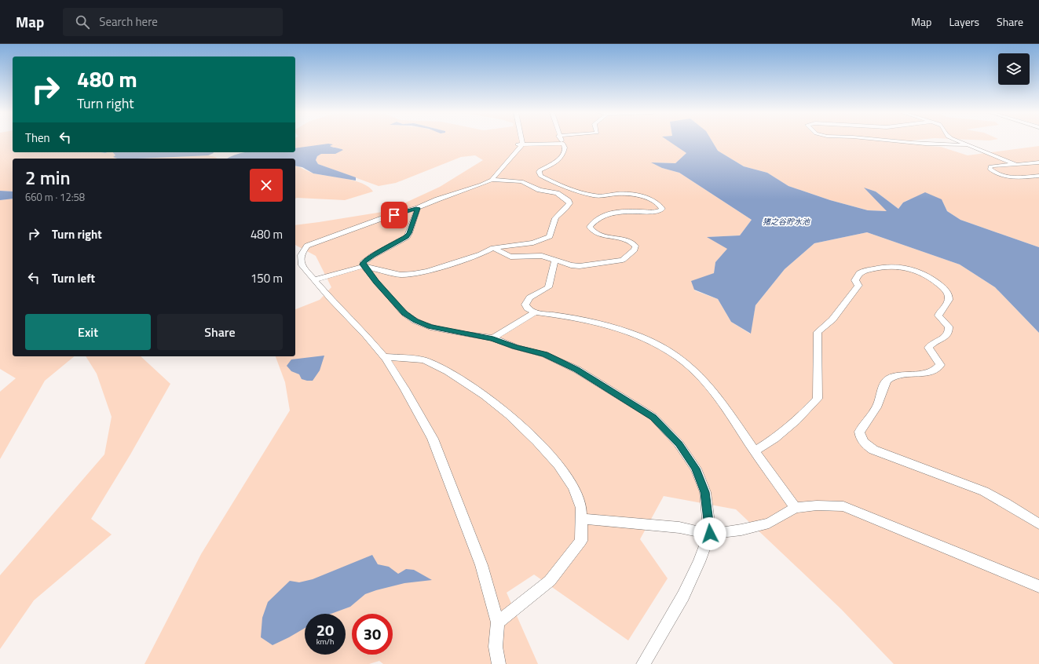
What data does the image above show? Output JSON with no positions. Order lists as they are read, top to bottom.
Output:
{
  "water": ["猪之谷貯水池"],
  "page": {
    "header": "Map",
    "search": "Search here",
    "nav": ["Map", "Layers", "Share"],
    "turn": ["480 m", "Turn right"],
    "then": "Then",
    "heading": ["2 min", "660 m · 12:58"],
    "list": [
      {
        "name": "Turn right",
        "value": "480 m"
      },
      {
        "name": "Turn left",
        "value": "150 m"
      }
    ],
    "buttons": ["Exit", "Share"],
    "speed": "20 km/h",
    "limit": "30"
  }
}
